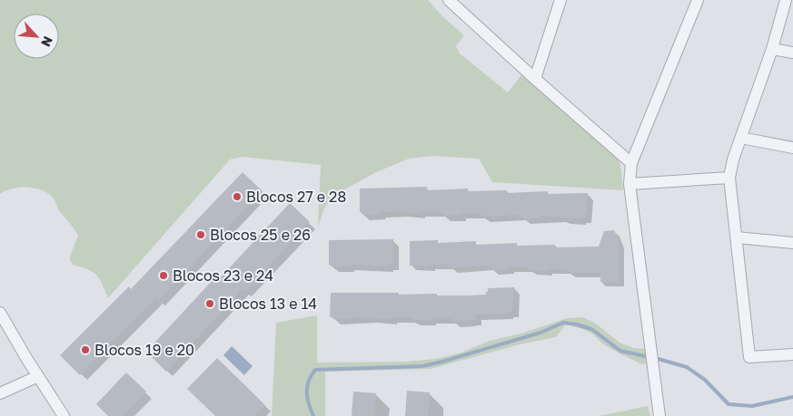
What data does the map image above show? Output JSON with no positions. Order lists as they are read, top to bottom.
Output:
{
  "places": [
    "Blocos 27 e 28",
    "Blocos 25 e 26",
    "Blocos 23 e 24",
    "Blocos 13 e 14",
    "Blocos 19 e 20"
  ],
  "north": "bottom right"
}
